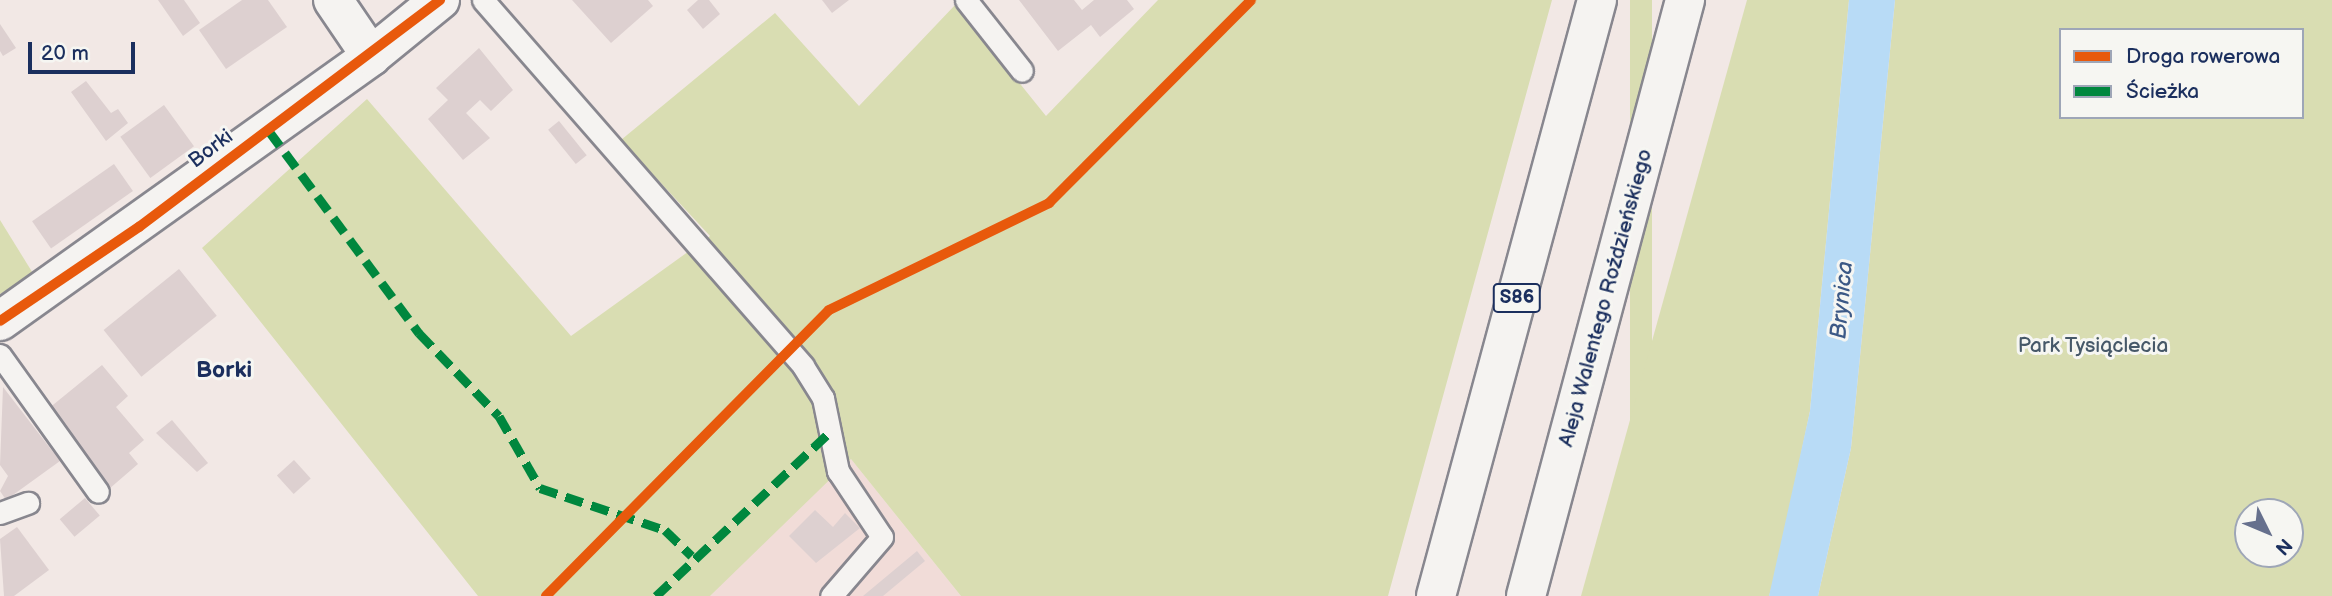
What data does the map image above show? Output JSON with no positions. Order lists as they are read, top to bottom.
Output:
{
  "streets": {
    "main road": ["Borki", "S86", "Aleja Walentego Roździeńskiego"]
  },
  "districts": ["Borki"],
  "water": ["Brynica"],
  "parks": ["Park Tysiąclecia"],
  "legend": ["Droga rowerowa", "Ścieżka"],
  "scale_bar": "20 m",
  "north": "bottom right"
}
